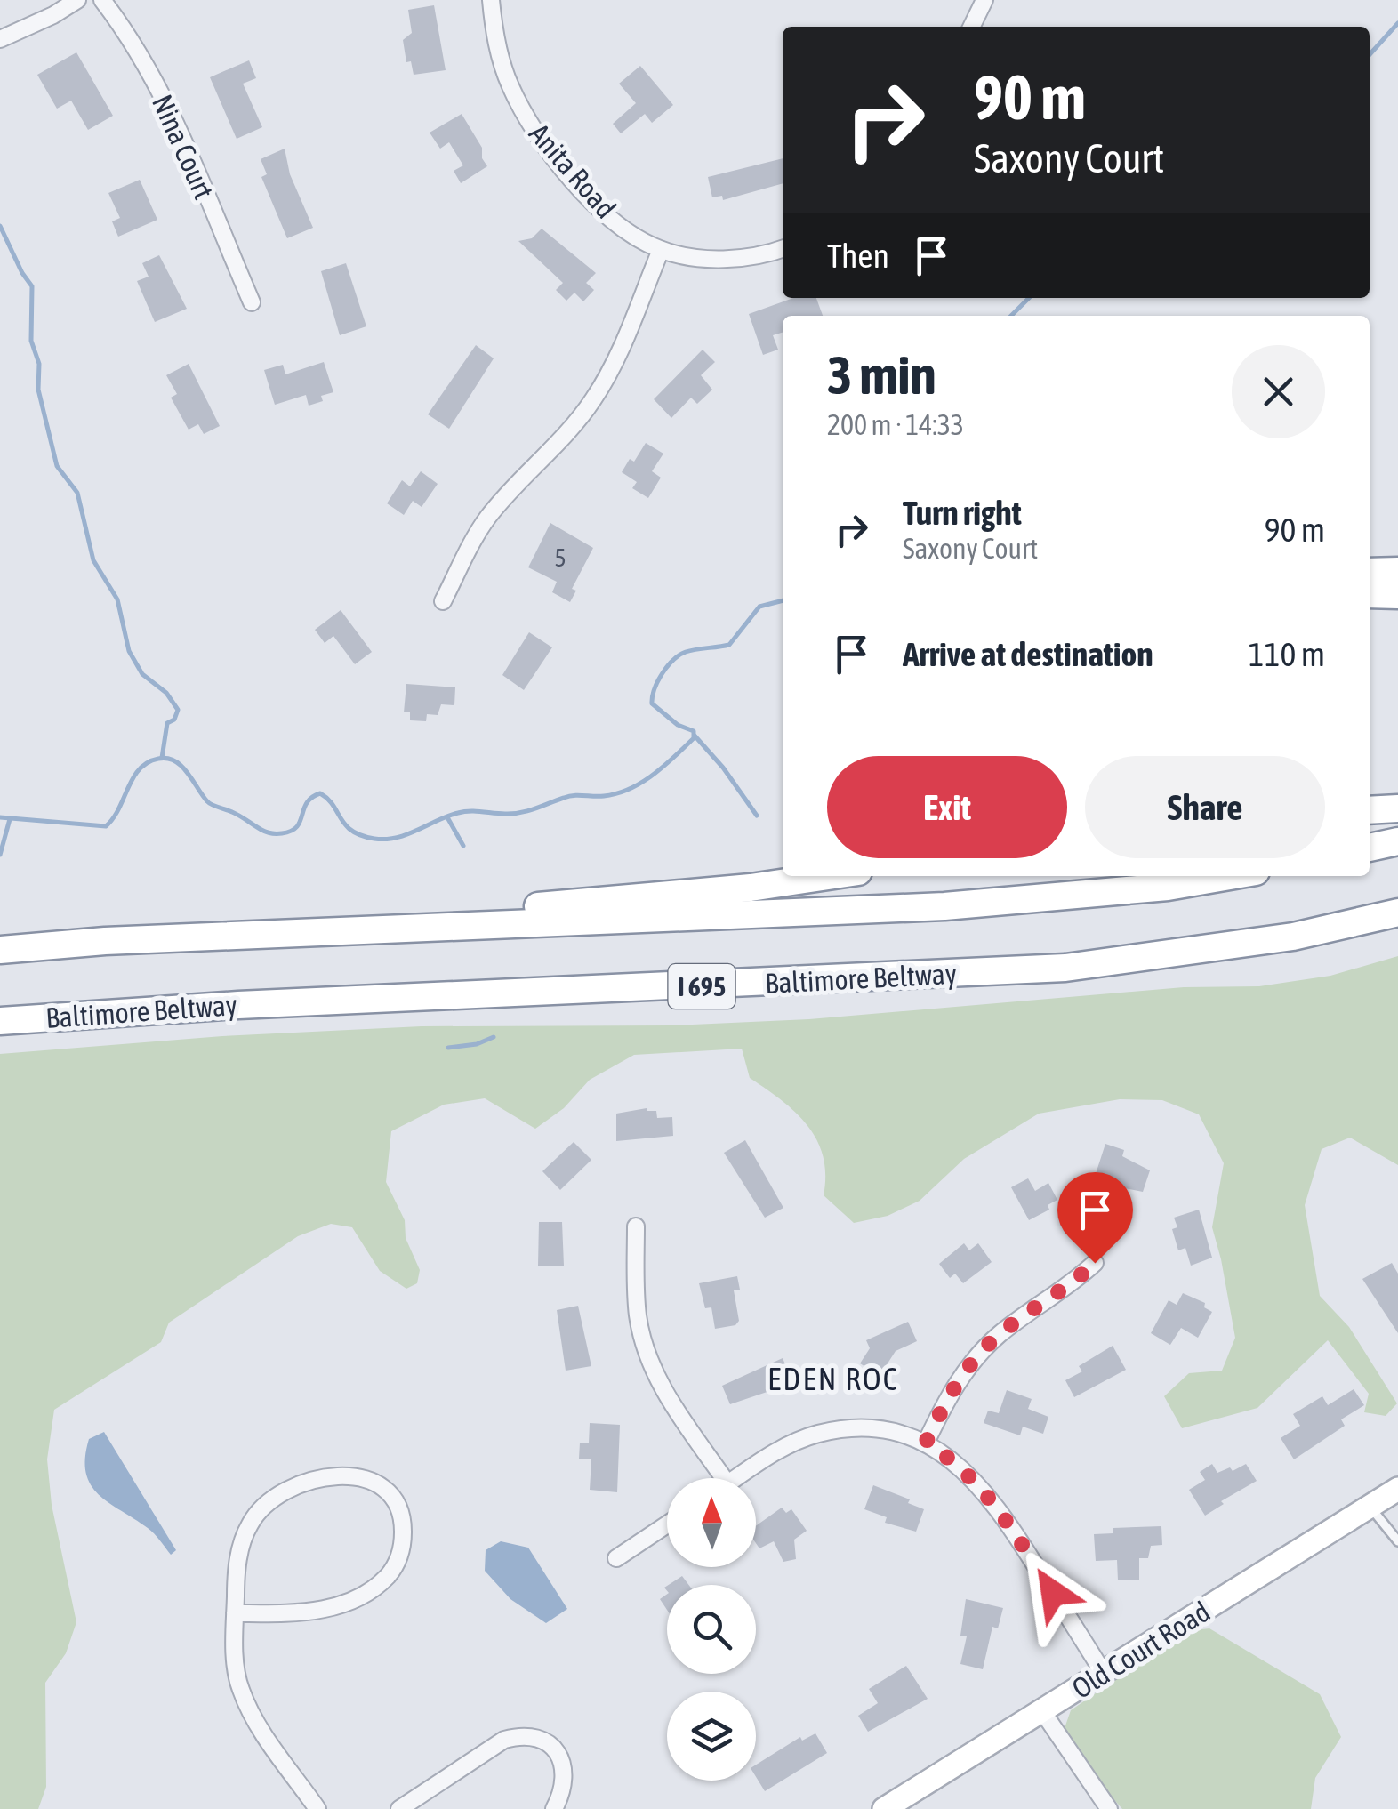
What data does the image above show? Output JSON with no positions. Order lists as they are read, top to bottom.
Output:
{
  "streets": {
    "highway": ["Baltimore Beltway", "I 695"],
    "main road": ["Old Court Road"],
    "street": ["Nina Court", "Anita Road"]
  },
  "districts": ["EDEN ROC"],
  "house_numbers": ["5"],
  "north": "top",
  "page": {
    "turn": ["90 m", "Saxony Court"],
    "then": "Then",
    "heading": ["3 min", "200 m · 14:33"],
    "list": [
      {
        "name": "Turn right",
        "note": "Saxony Court",
        "value": "90 m"
      },
      {
        "name": "Arrive at destination",
        "value": "110 m"
      }
    ],
    "buttons": ["Exit", "Share"]
  }
}
